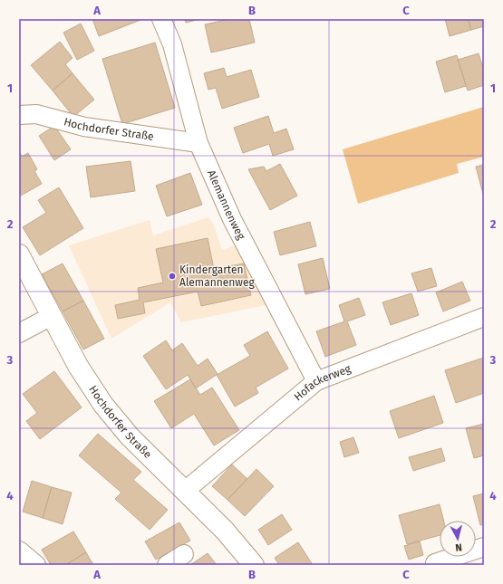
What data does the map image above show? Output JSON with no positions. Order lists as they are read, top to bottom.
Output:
{
  "streets": {
    "main road": ["Hochdorfer Straße"],
    "street": ["Alemannenweg", "Hofackerweg"]
  },
  "crossings": [
    ["Hochdorfer Straße", "Alemannenweg"],
    ["Hochdorfer Straße", "Hofackerweg"],
    ["Alemannenweg", "Hofackerweg"]
  ],
  "places": ["Kindergarten Alemannenweg"],
  "north": "bottom",
  "grid": {
    "columns": ["A", "B", "C"],
    "rows": [
      "1",
      "2",
      "3",
      "4"
    ]
  }
}
